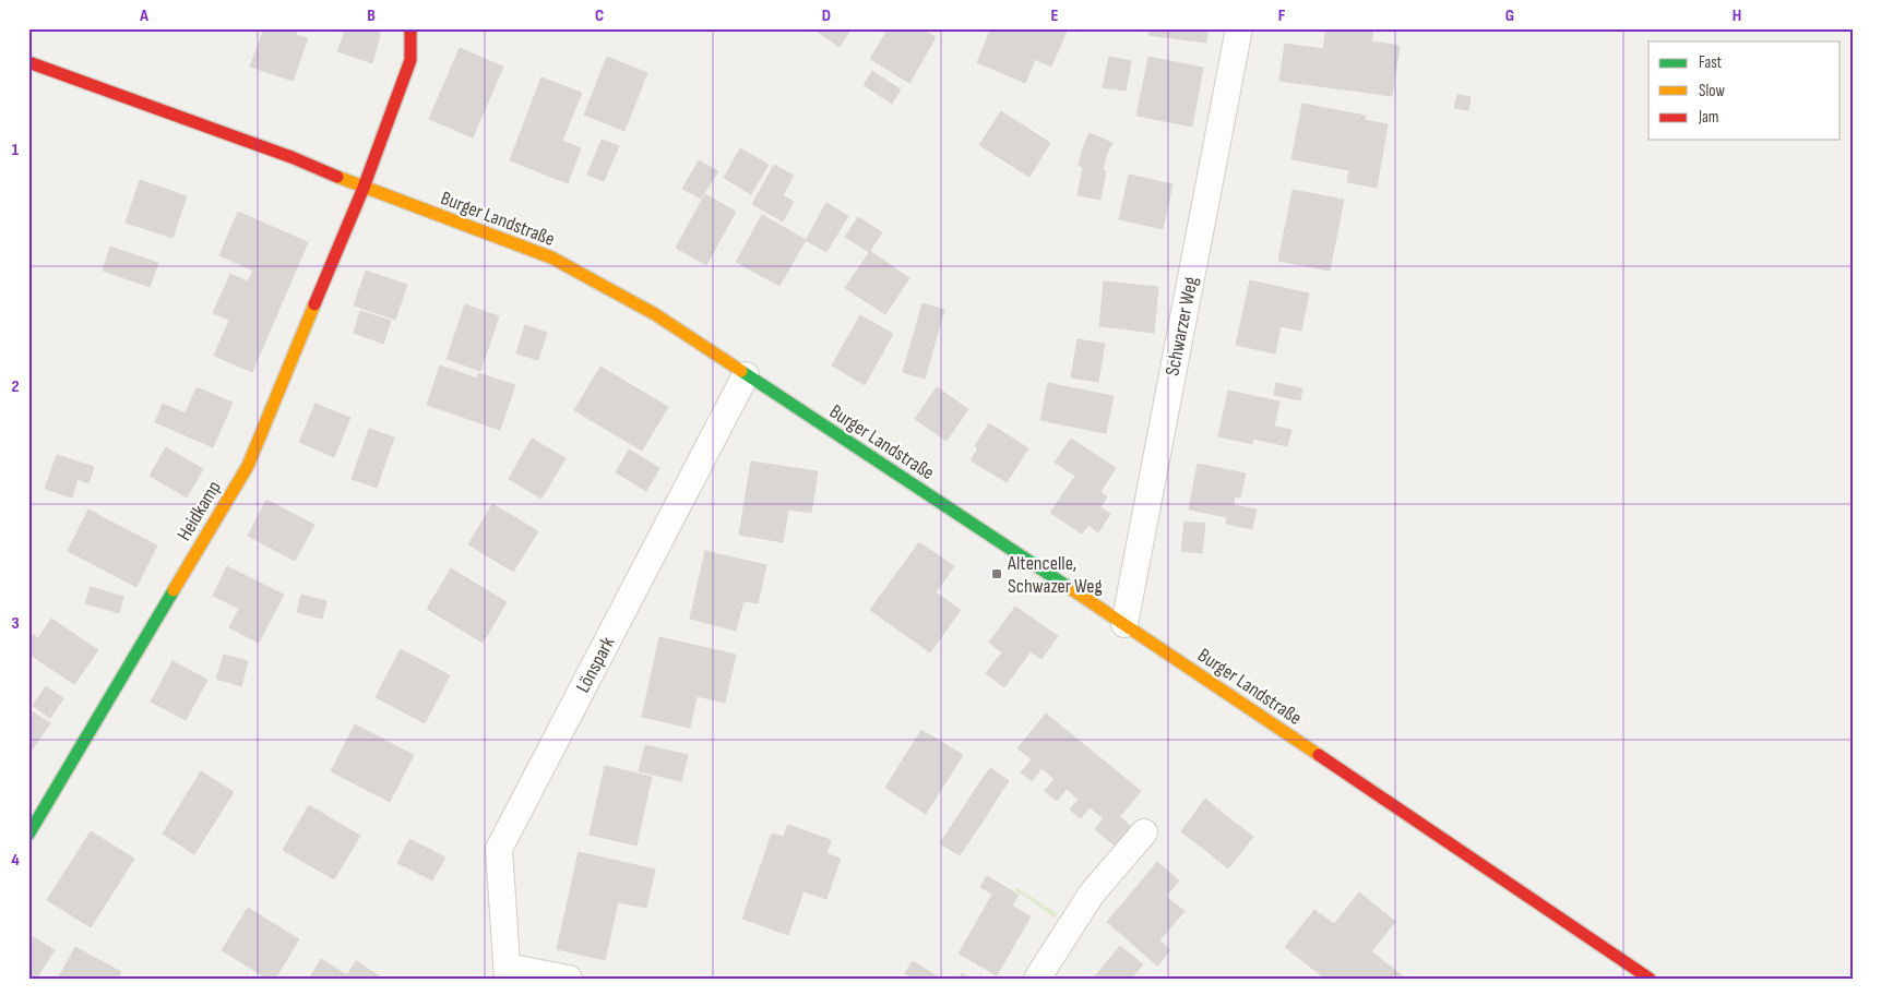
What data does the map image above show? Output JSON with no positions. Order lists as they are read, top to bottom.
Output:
{
  "streets": {
    "street": [
      "Burger Landstraße",
      "Schwarzer Weg",
      "Heidkamp",
      "Lönspark"
    ]
  },
  "crossings": [
    ["Burger Landstraße", "Schwarzer Weg"],
    ["Burger Landstraße", "Heidkamp"],
    ["Burger Landstraße", "Lönspark"]
  ],
  "places": {
    "transit": ["Altencelle, Schwazer Weg"]
  },
  "legend": ["Fast", "Slow", "Jam"],
  "grid": {
    "columns": [
      "A",
      "B",
      "C",
      "D",
      "E",
      "F",
      "G",
      "H"
    ],
    "rows": [
      "1",
      "2",
      "3",
      "4"
    ]
  }
}
